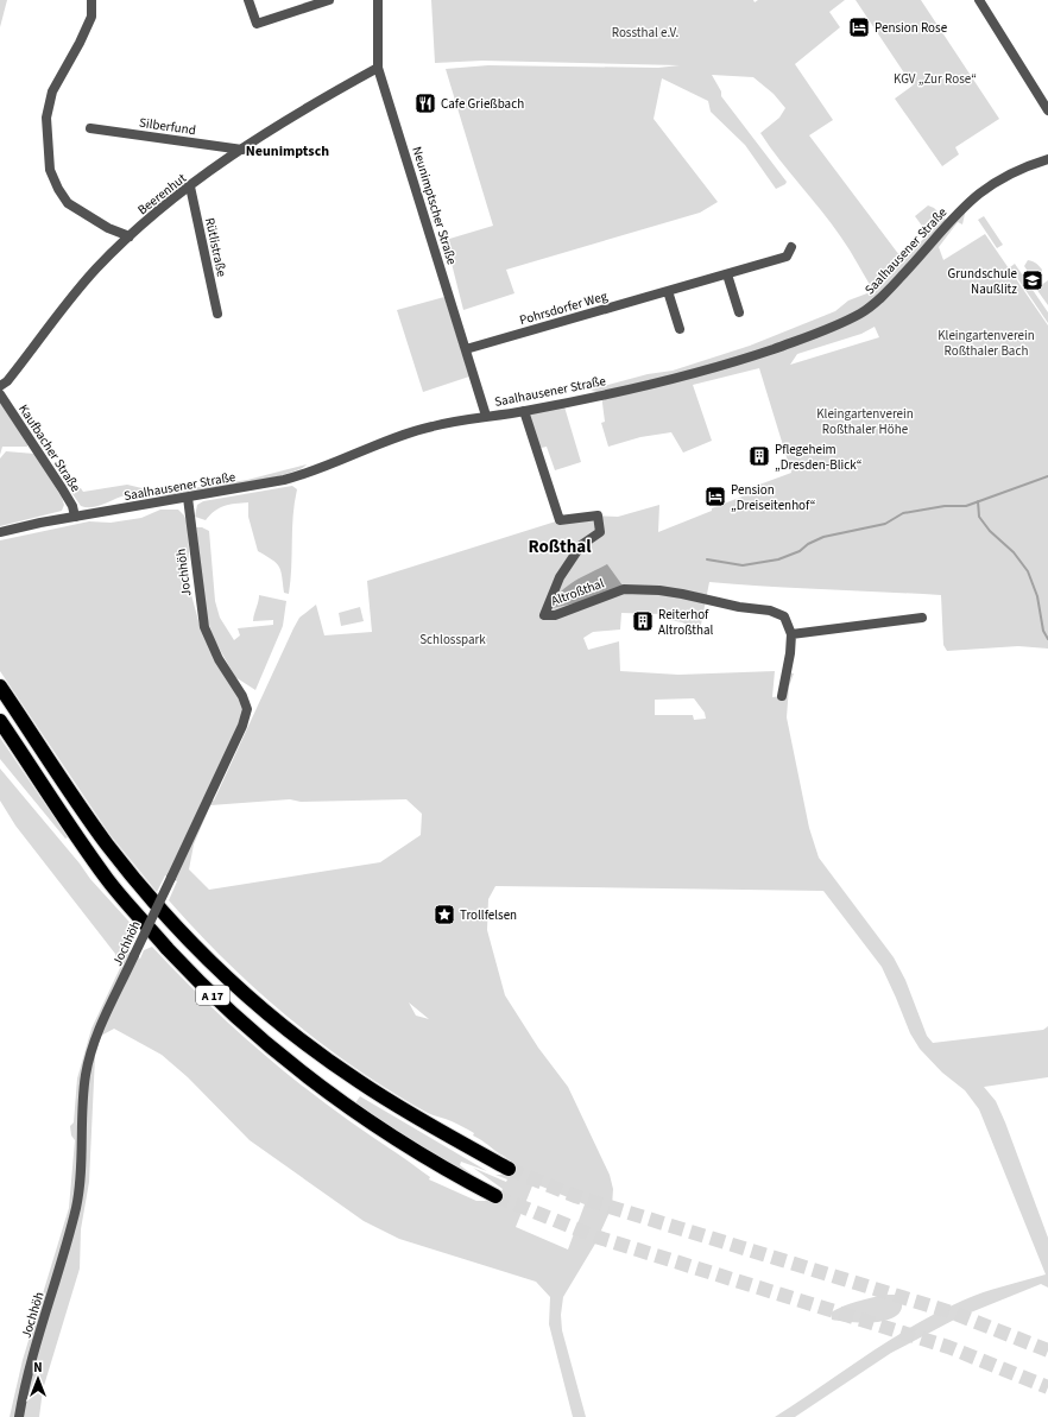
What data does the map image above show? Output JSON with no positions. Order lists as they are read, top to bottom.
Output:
{
  "streets": {
    "highway": ["A 17"],
    "street": [
      "Silberfund",
      "Beerenhut",
      "Neunimptscher Straße",
      "Rütlistraße",
      "Saalhausener Straße",
      "Pohrsdorfer Weg",
      "Kaufbacher Straße",
      "Jochhöh",
      "Altroßthal"
    ]
  },
  "crossings": [
    ["Silberfund", "Beerenhut"],
    ["Beerenhut", "Neunimptscher Straße"],
    ["Beerenhut", "Rütlistraße"],
    ["Neunimptscher Straße", "Saalhausener Straße"],
    ["Neunimptscher Straße", "Pohrsdorfer Weg"],
    ["Saalhausener Straße", "Kaufbacher Straße"],
    ["Saalhausener Straße", "Jochhöh"],
    ["Saalhausener Straße", "Altroßthal"]
  ],
  "districts": ["Neunimptsch", "Roßthal"],
  "parks": [
    "Rossthal e.V.",
    "KGV „Zur Rose“",
    "Kleingartenverein Roßthaler Bach",
    "Kleingartenverein Roßthaler Höhe",
    "Schlosspark"
  ],
  "places": {
    "hotel": ["Pension Rose", "Pension „Dreiseitenhof“"],
    "restaurant": ["Cafe Grießbach"],
    "school or university": ["Grundschule Naußlitz"],
    "building": ["Pflegeheim „Dresden-Blick“", "Reiterhof Altroßthal"],
    "place": ["Trollfelsen"]
  },
  "north": "top"
}
